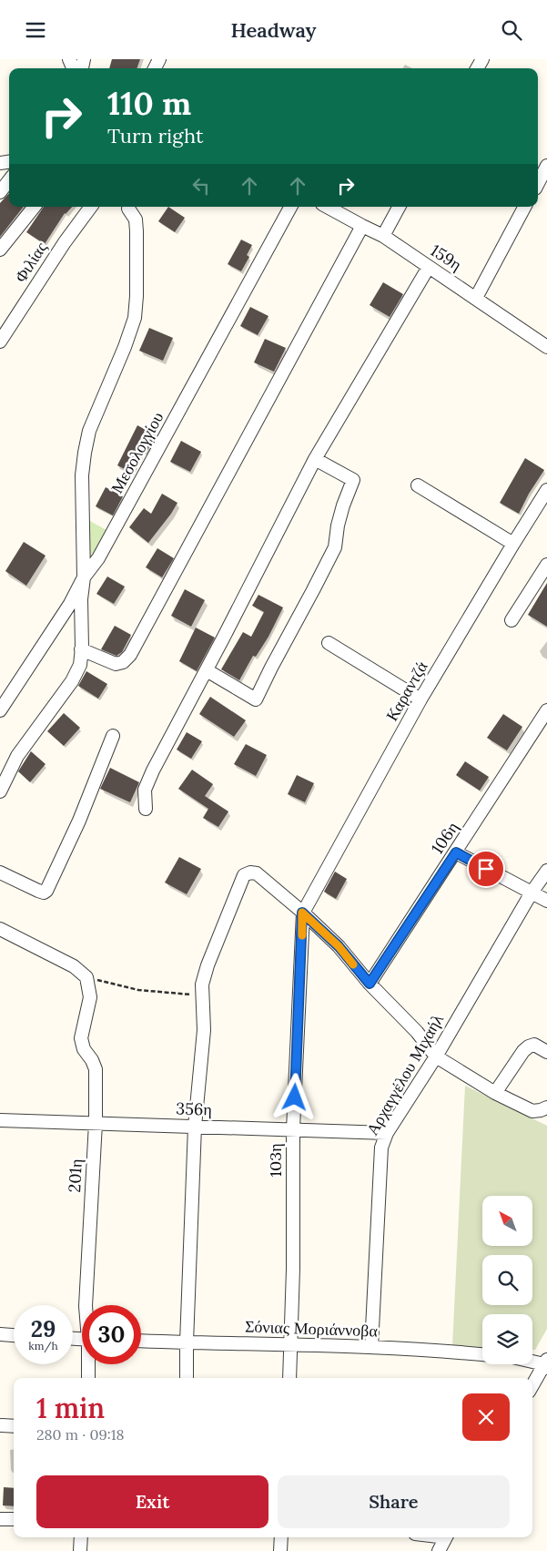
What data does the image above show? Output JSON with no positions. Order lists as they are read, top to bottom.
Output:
{
  "streets": {
    "street": [
      "159η",
      "Φιλίας",
      "Μεσολογγίου",
      "Καραντζά",
      "106η",
      "Αρχαγγέλου Μιχαήλ",
      "356η",
      "103η",
      "201η",
      "Σόνιας Μοριάννοβα"
    ]
  },
  "crossings": [
    ["Καραντζά", "103η"],
    ["Αρχαγγέλου Μιχαήλ", "356η"],
    ["Αρχαγγέλου Μιχαήλ", "Σόνιας Μοριάννοβα"],
    ["356η", "103η"],
    ["356η", "201η"],
    ["103η", "Σόνιας Μοριάννοβα"]
  ],
  "north": "top left",
  "page": {
    "header": "Headway",
    "turn": ["110 m", "Turn right"],
    "speed": "29 km/h",
    "limit": "30",
    "heading": ["1 min", "280 m · 09:18"],
    "buttons": ["Exit", "Share"]
  }
}
